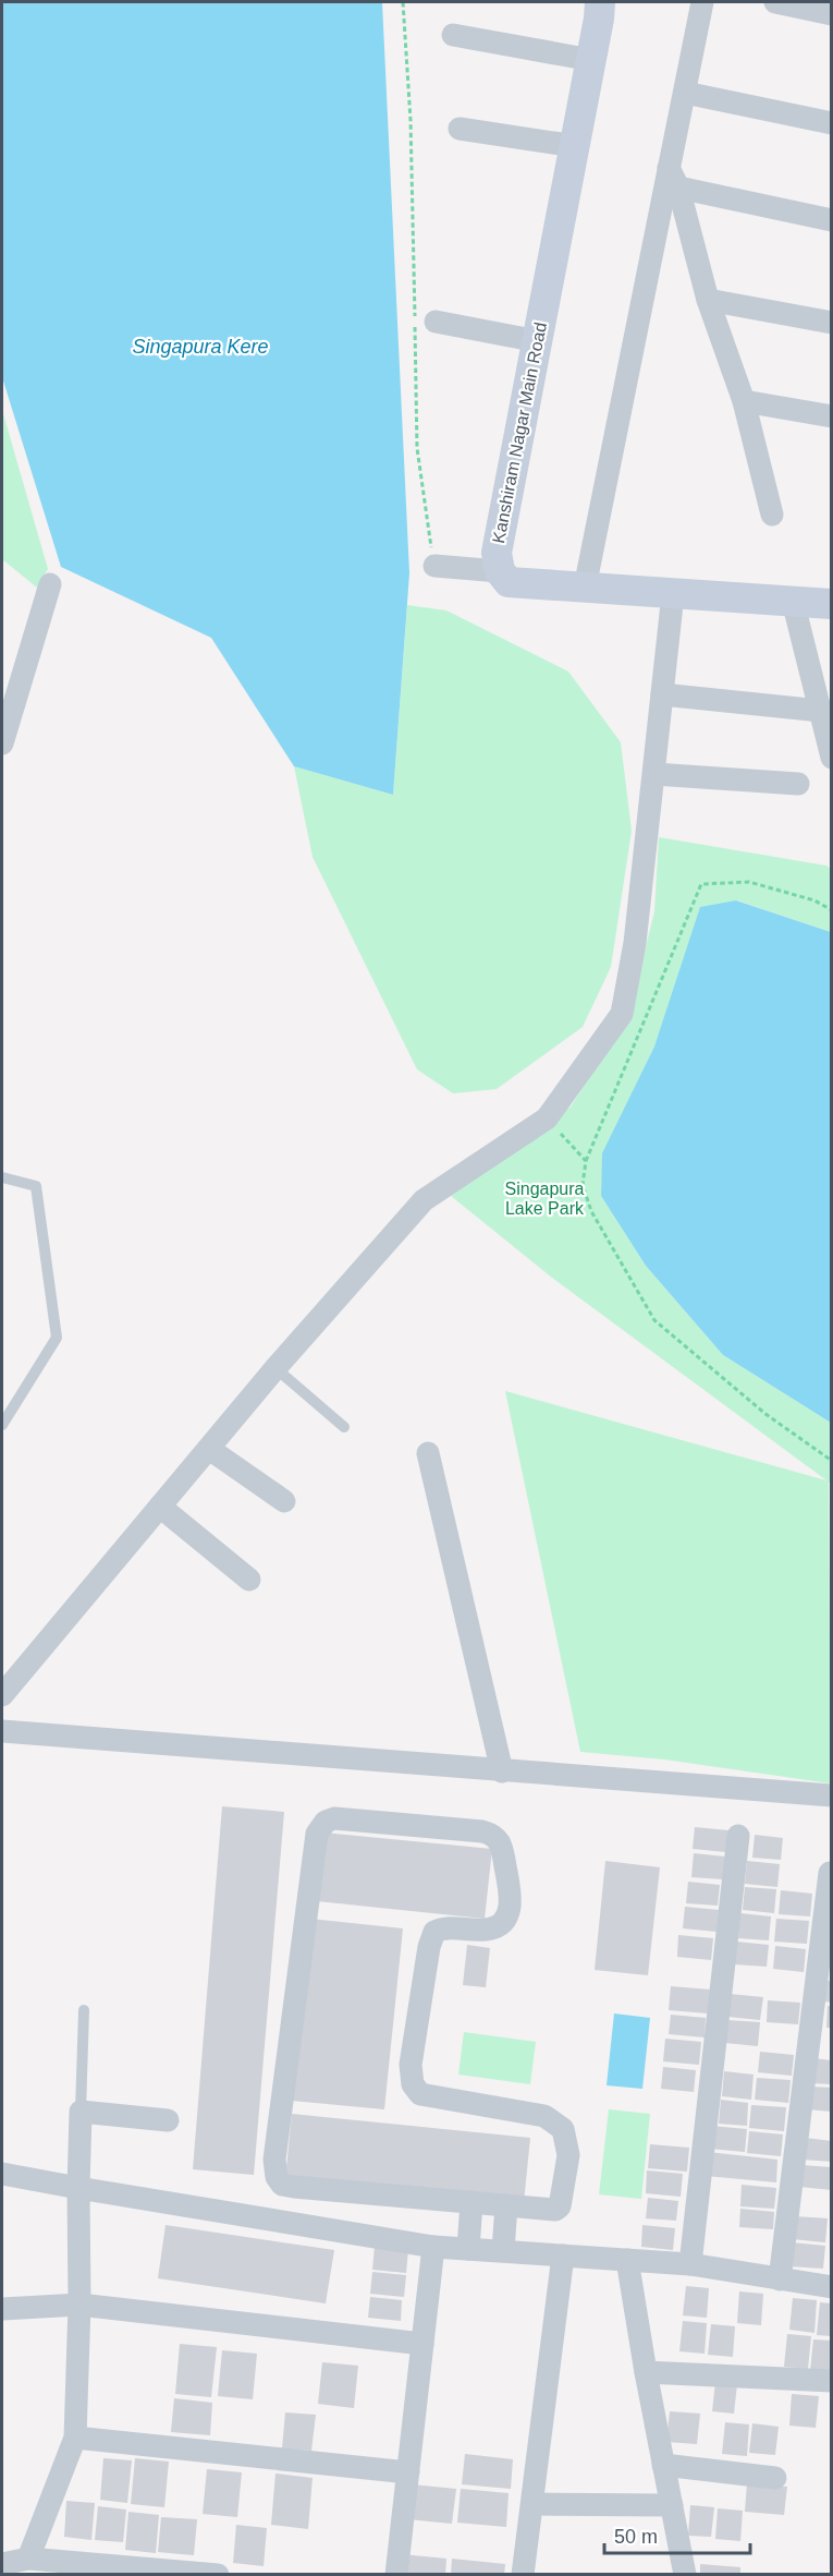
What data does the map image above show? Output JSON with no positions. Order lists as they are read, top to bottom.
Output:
{
  "streets": {
    "street": ["Kanshiram Nagar Main Road"]
  },
  "water": ["Singapura Kere"],
  "parks": ["Singapura Lake Park"],
  "scale_bar": "50 m"
}
